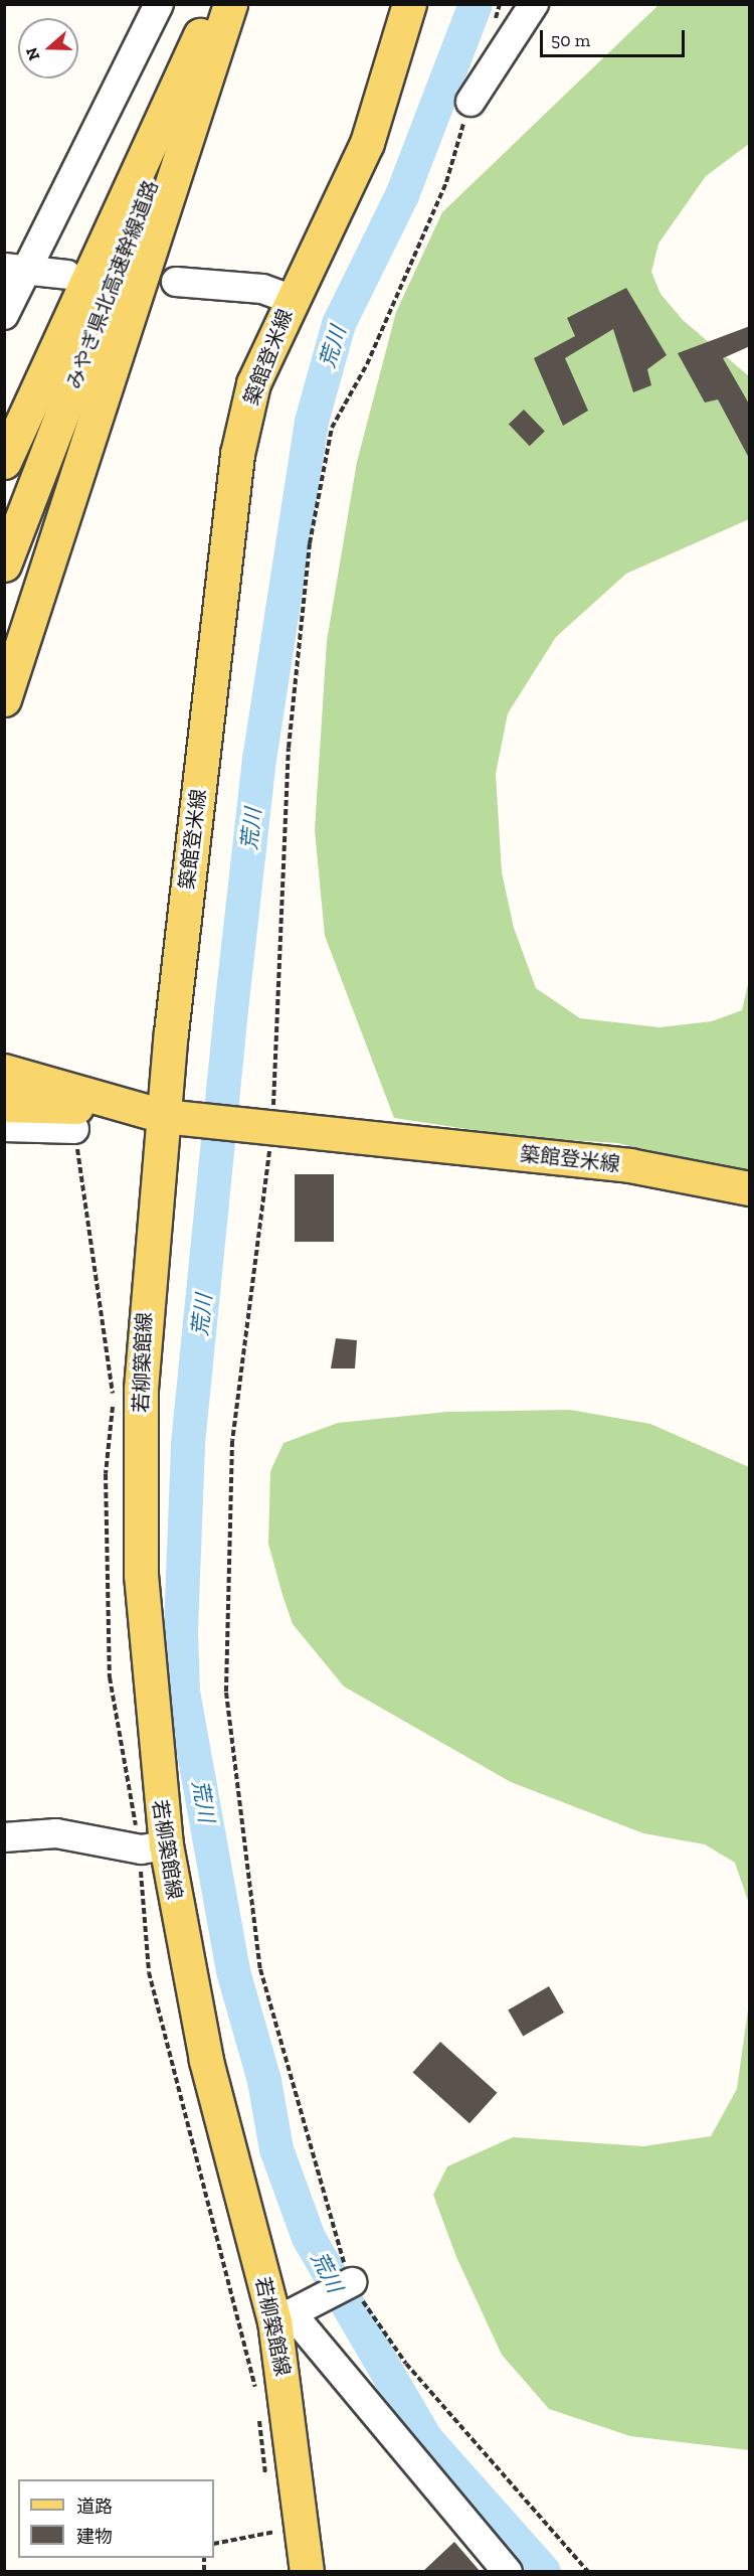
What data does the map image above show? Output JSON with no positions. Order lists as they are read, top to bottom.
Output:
{
  "streets": {
    "main road": ["みやぎ県北高速幹線道路", "築館登米線", "若柳築館線"]
  },
  "crossings": [
    ["築館登米線", "若柳築館線"]
  ],
  "water": ["荒川"],
  "legend": ["道路", "建物"],
  "scale_bar": "50 m",
  "north": "left"
}
